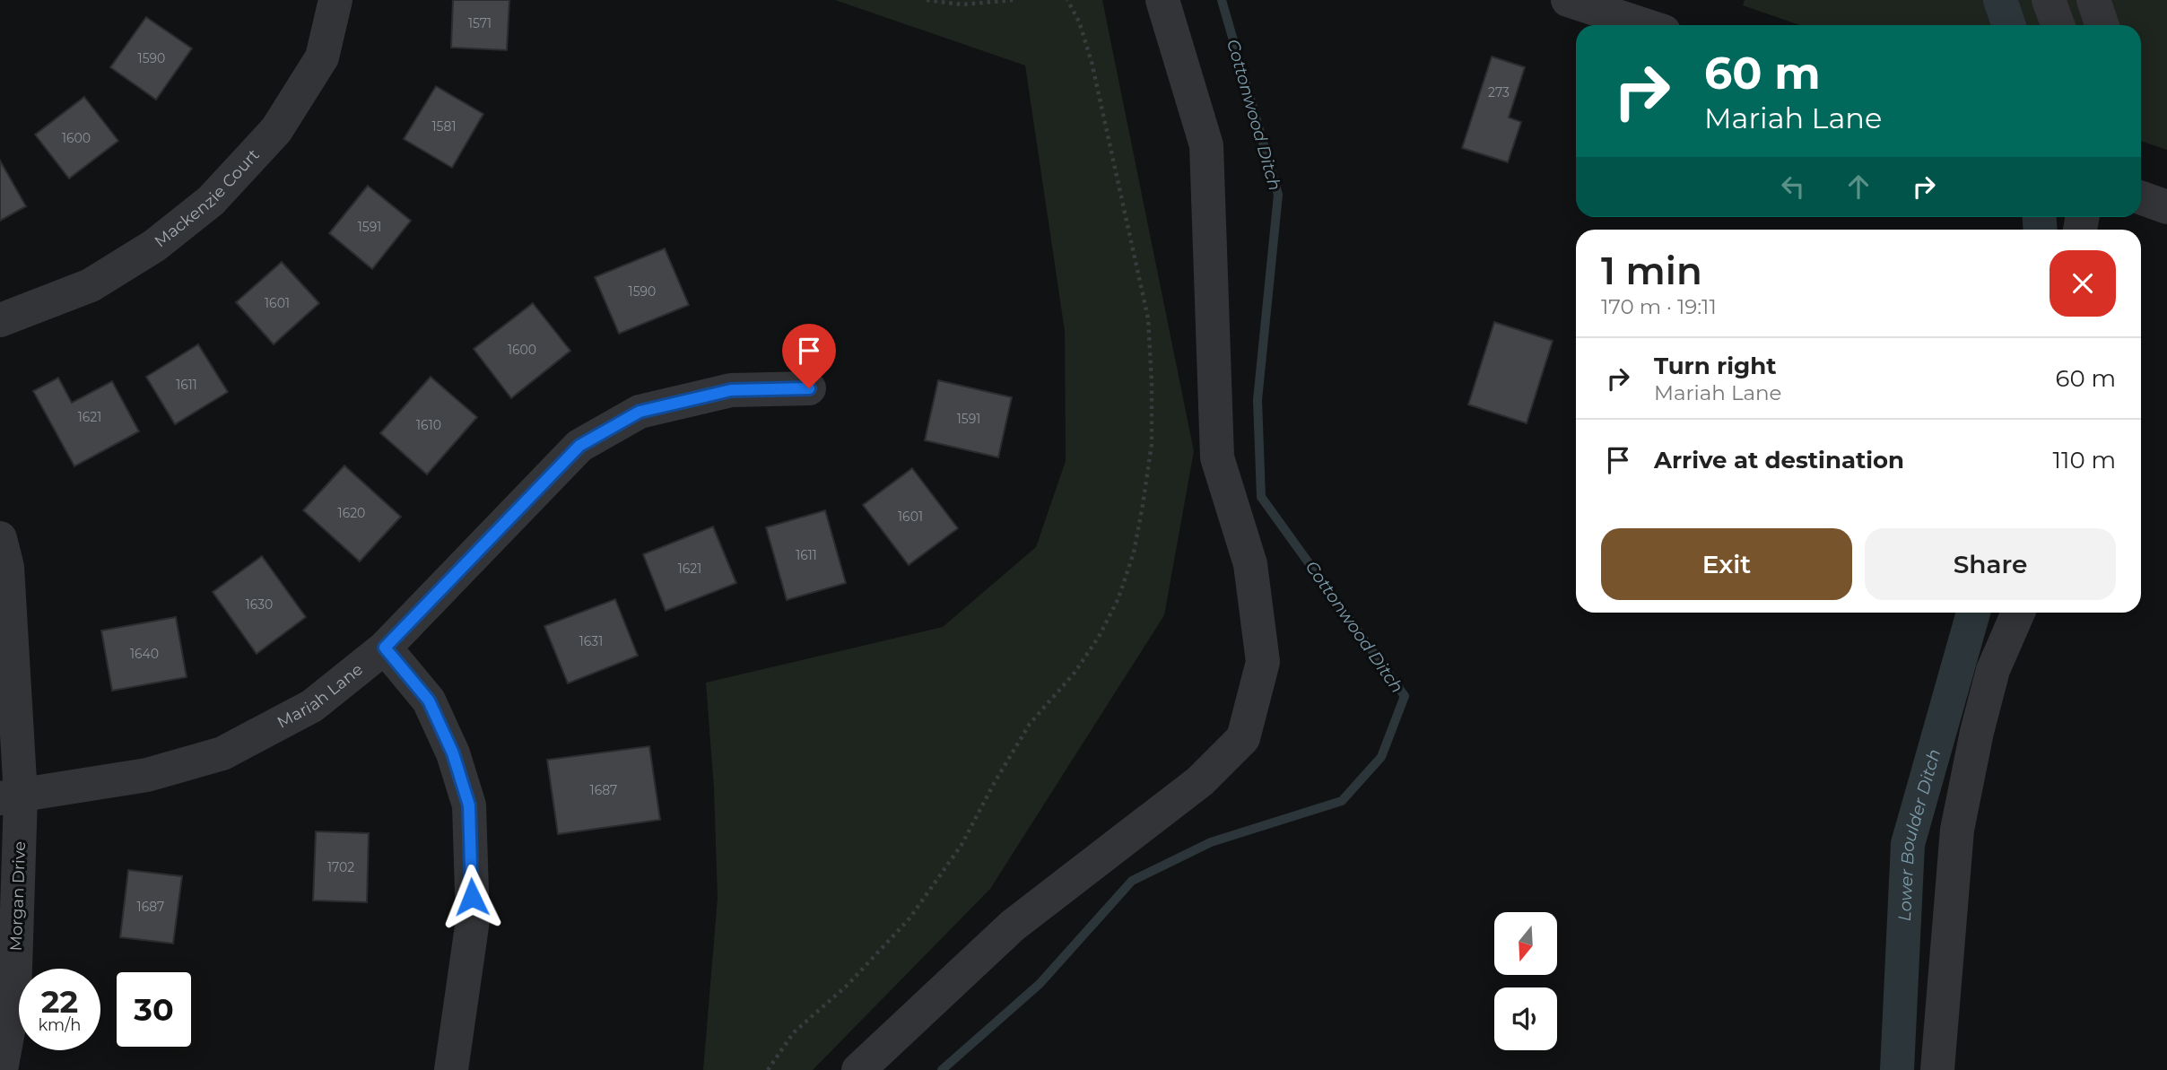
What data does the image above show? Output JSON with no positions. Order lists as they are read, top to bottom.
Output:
{
  "streets": {
    "street": ["Mackenzie Court", "Mariah Lane", "Morgan Drive"]
  },
  "crossings": [
    ["Mariah Lane", "Morgan Drive"]
  ],
  "water": ["Cottonwood Ditch", "Lower Boulder Ditch"],
  "house_numbers": [
    "1571",
    "1590",
    "273",
    "1581",
    "1600",
    "1591",
    "1590",
    "1601",
    "1600",
    "1611",
    "1621",
    "1591",
    "1610",
    "1620",
    "1601",
    "1611",
    "1621",
    "1630",
    "1631",
    "1640",
    "1687",
    "1702",
    "1687"
  ],
  "north": "bottom",
  "page": {
    "turn": ["60 m", "Mariah Lane"],
    "heading": ["1 min", "170 m · 19:11"],
    "list": [
      {
        "name": "Turn right",
        "note": "Mariah Lane",
        "value": "60 m"
      },
      {
        "name": "Arrive at destination",
        "value": "110 m"
      }
    ],
    "buttons": ["Exit", "Share"],
    "speed": "22 km/h",
    "limit": "30"
  }
}
